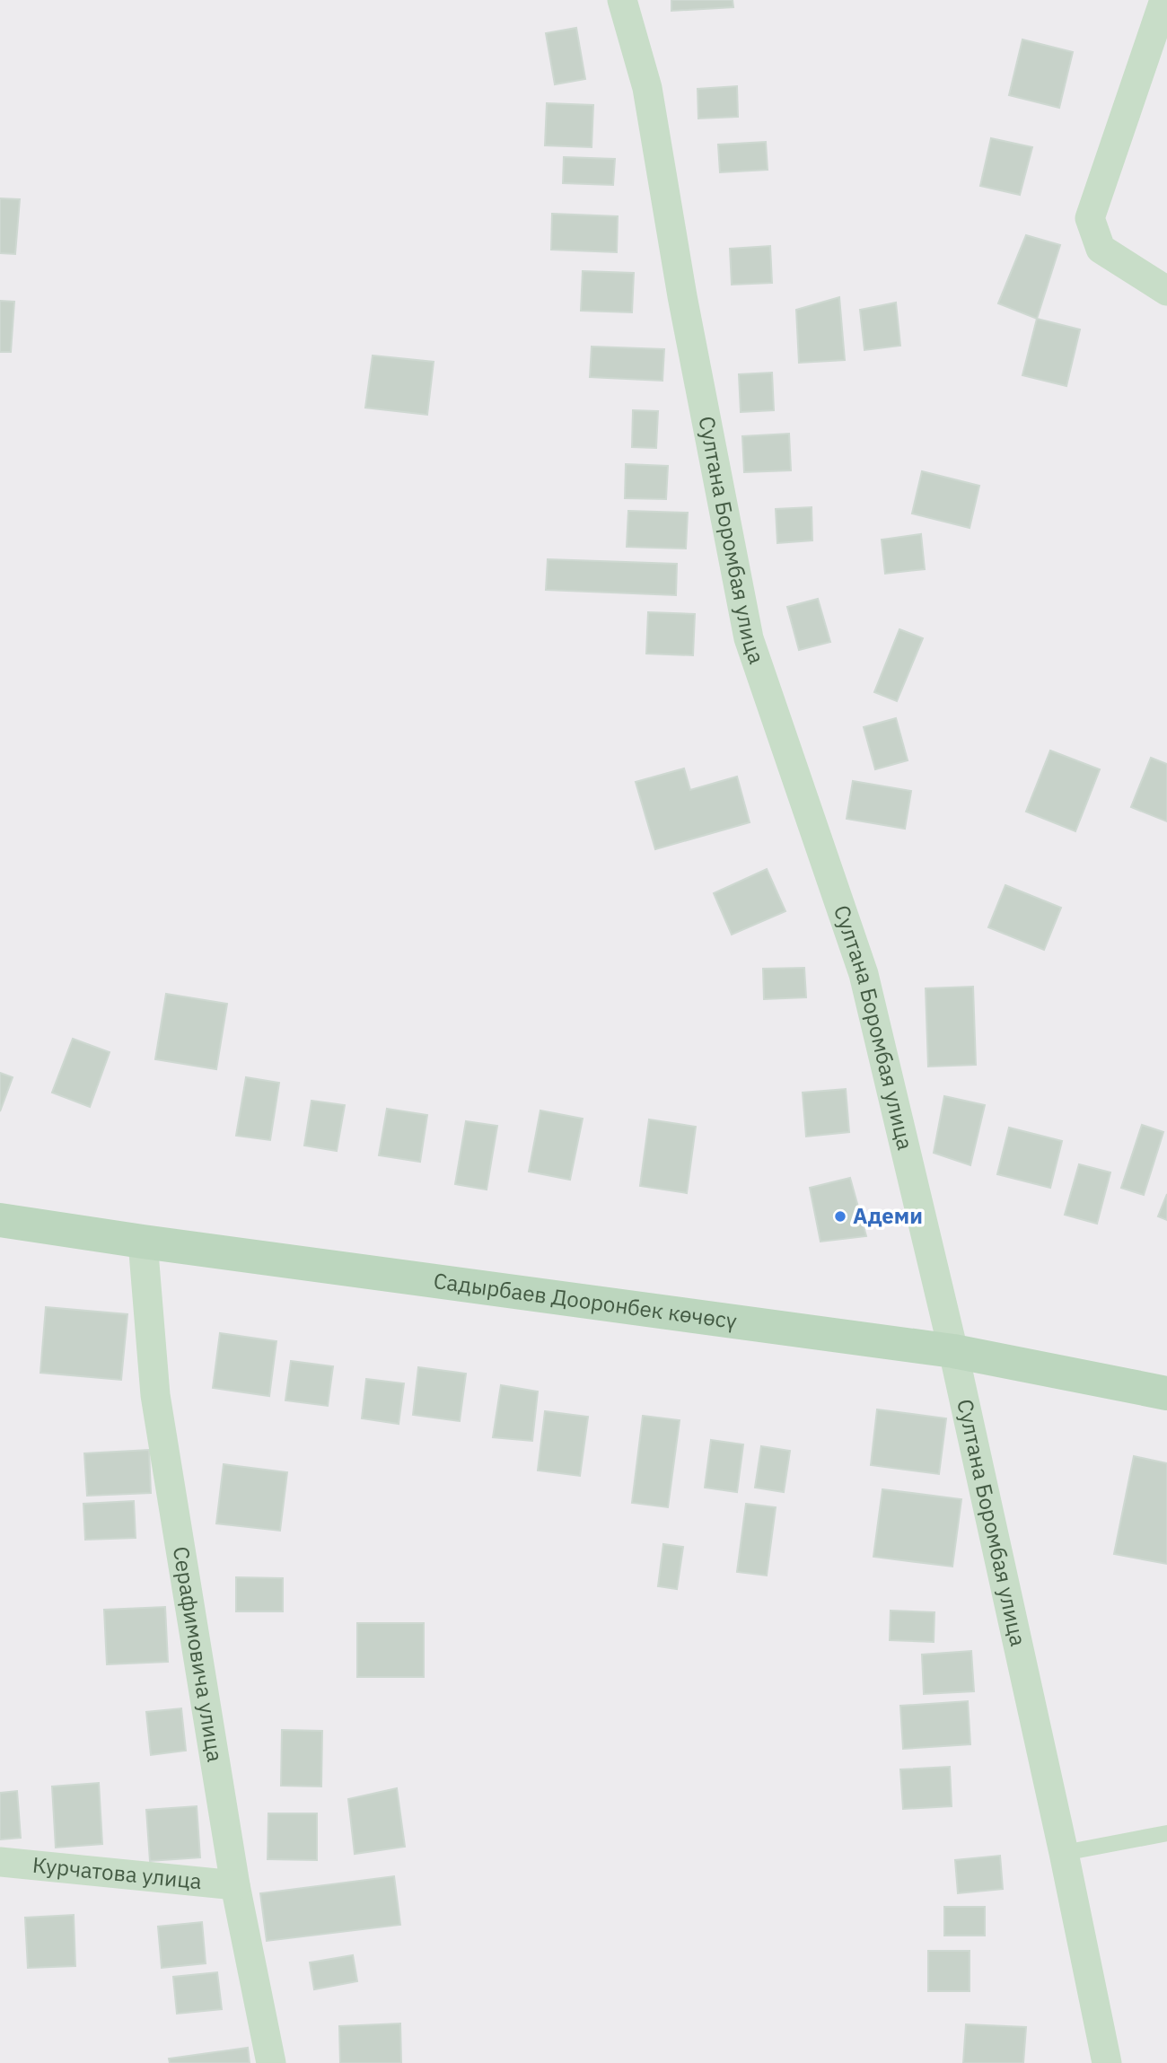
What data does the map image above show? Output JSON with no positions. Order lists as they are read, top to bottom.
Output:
{
  "streets": {
    "main road": ["Садырбаев Дооронбек көчөсү"],
    "street": ["Султана Боромбая улица", "Серафимовича улица", "Курчатова улица"]
  },
  "crossings": [
    ["Султана Боромбая улица", "Садырбаев Дооронбек көчөсү"],
    ["Садырбаев Дооронбек көчөсү", "Серафимовича улица"],
    ["Серафимовича улица", "Курчатова улица"]
  ],
  "places": ["Адеми"]
}
